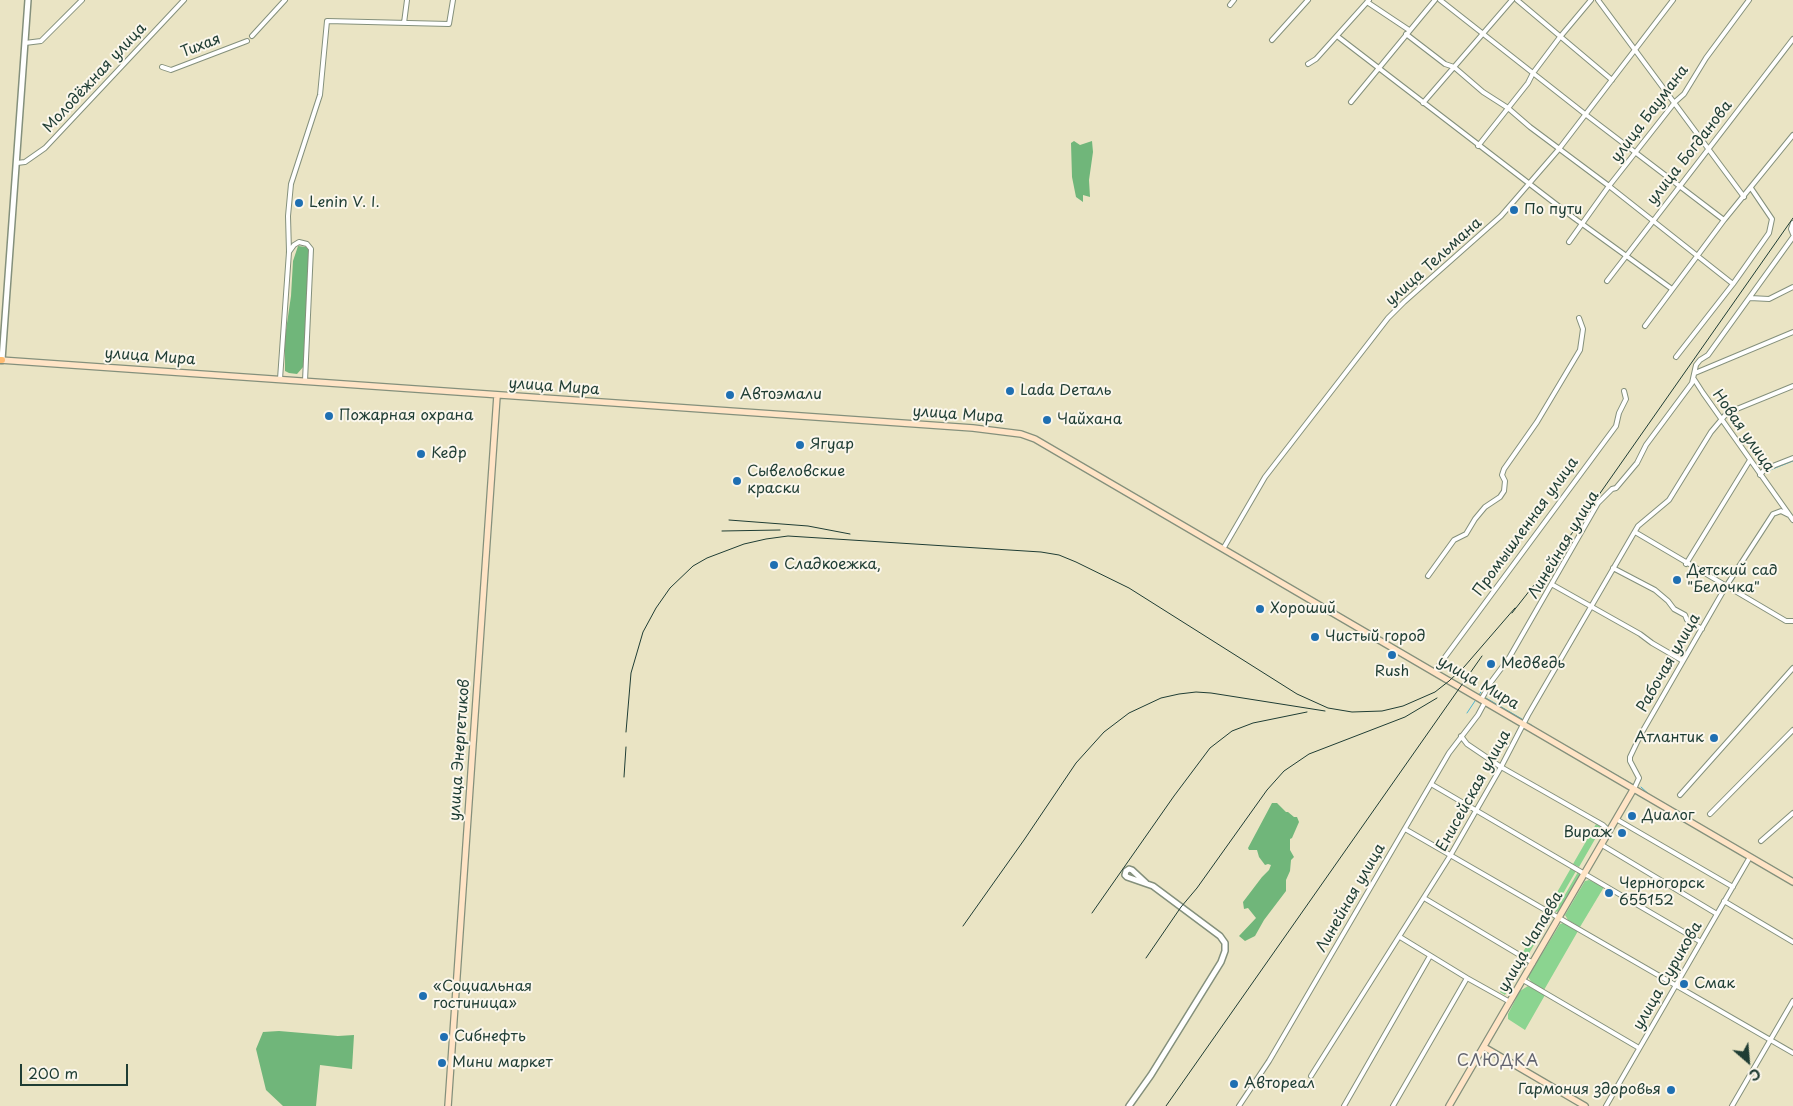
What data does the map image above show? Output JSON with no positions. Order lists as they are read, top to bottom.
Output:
{
  "streets": {
    "main road": ["улица Мира", "улица Энергетиков", "улица Чапаева"],
    "street": [
      "Тихая",
      "Молодёжная улица",
      "улица Баумана",
      "улица Богданова",
      "улица Тельмана",
      "Новая улица",
      "Промышленная улица",
      "Линейная улица",
      "Рабочая улица",
      "Енисейская улица",
      "улица Сурикова"
    ]
  },
  "crossings": [
    ["улица Тельмана", "улица Мира"],
    ["улица Мира", "Промышленная улица"],
    ["улица Мира", "Линейная улица"],
    ["улица Мира", "улица Энергетиков"],
    ["улица Мира", "Енисейская улица"],
    ["улица Мира", "улица Чапаева"],
    ["улица Мира", "улица Сурикова"],
    ["Новая улица", "Линейная улица"],
    ["Новая улица", "Рабочая улица"],
    ["Новая улица", "Енисейская улица"]
  ],
  "districts": ["СЛЮДКА"],
  "places": [
    "Lenin V. I.",
    "По пути",
    "Lada Dеталь",
    "Автоэмали",
    "Пожарная охрана",
    "Чайхана",
    "Ягуар",
    "Кедр",
    "Сывеловские краски",
    "Сладкоежка,",
    "Детский сад \"Белочка\"",
    "Хороший",
    "Чистый город",
    "Rush",
    "Медведь",
    "Атлантик",
    "Диалог",
    "Вираж",
    "Черногорск 655152",
    "Смак",
    "«Социальная гостиница»",
    "Сибнефть",
    "Мини маркет",
    "Автореал",
    "Гармония здоровья"
  ],
  "scale_bar": "200 m",
  "north": "bottom right"
}
